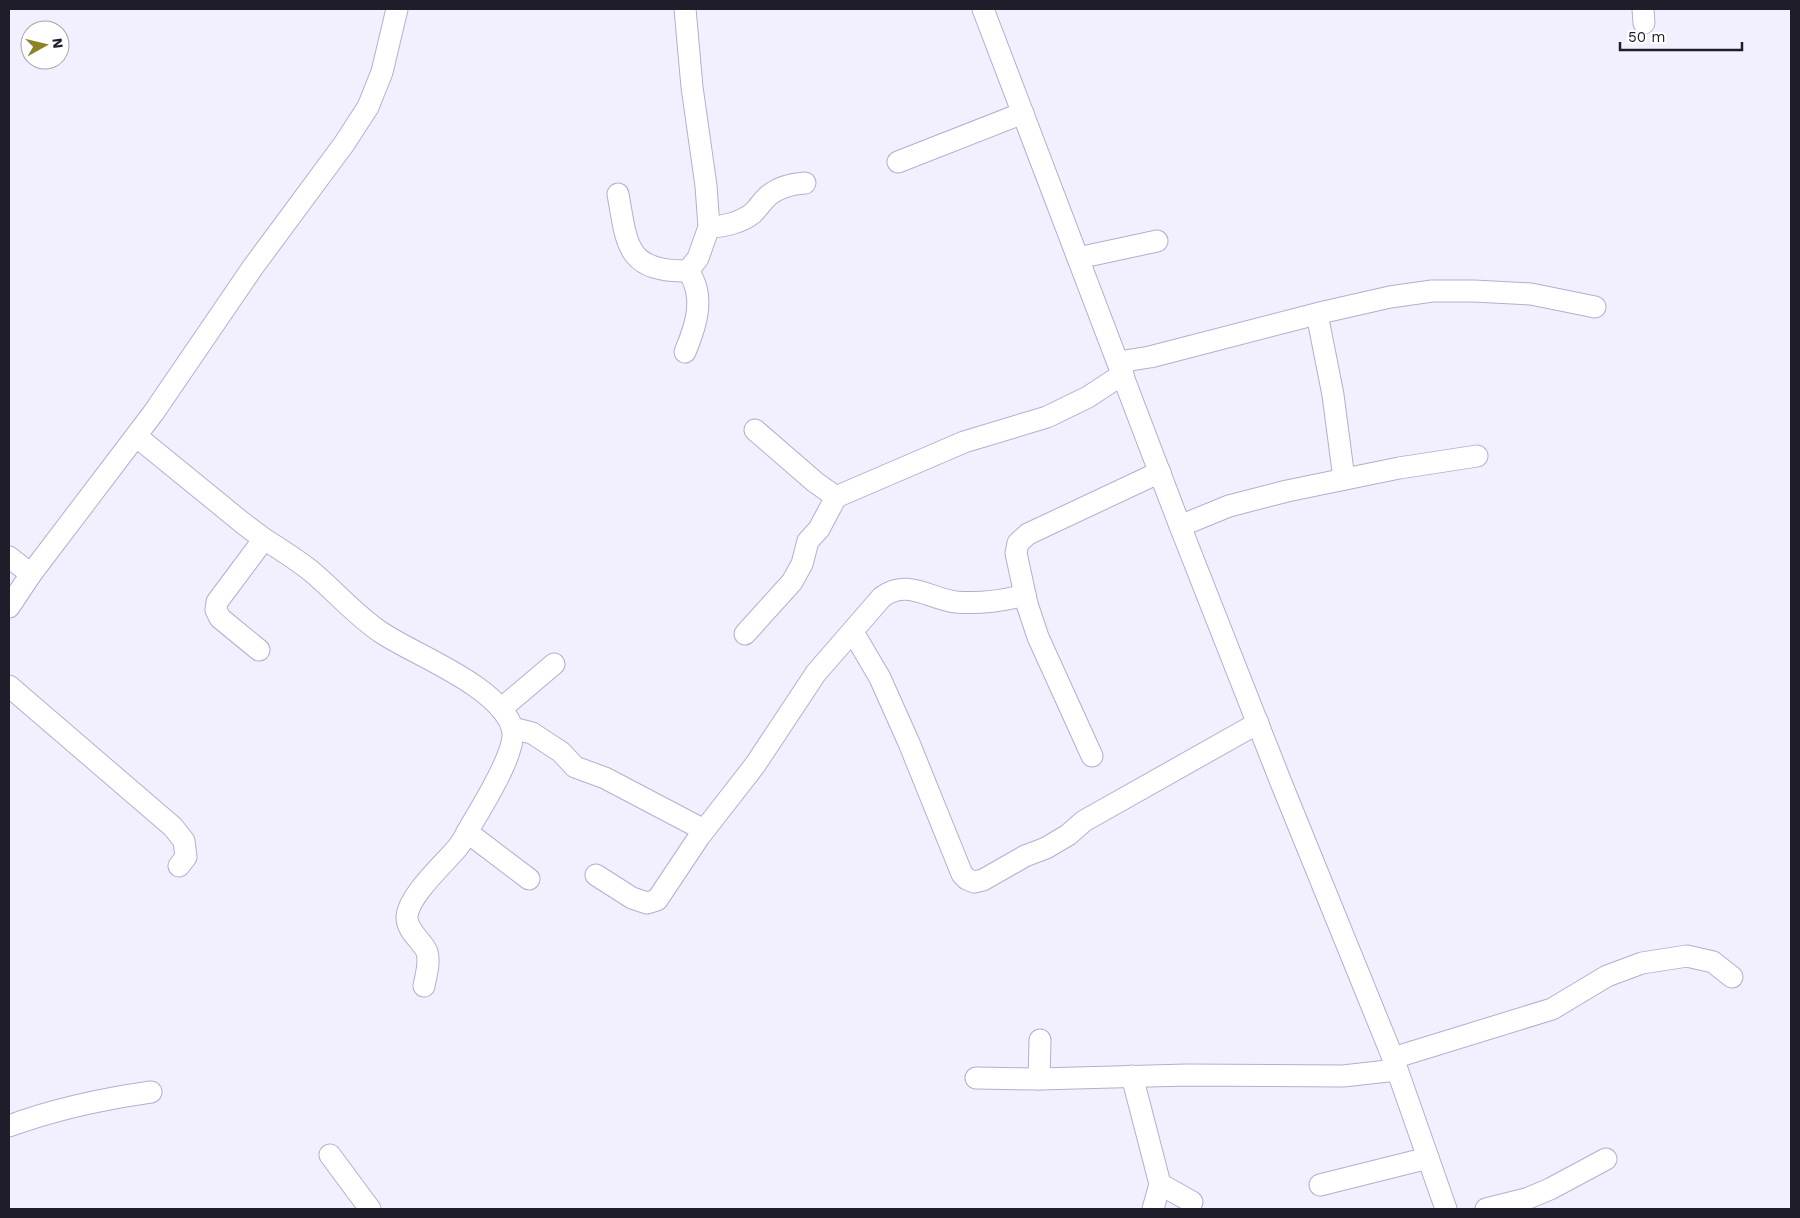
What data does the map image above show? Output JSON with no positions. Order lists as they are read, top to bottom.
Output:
{
  "scale_bar": "50 m",
  "north": "right"
}
